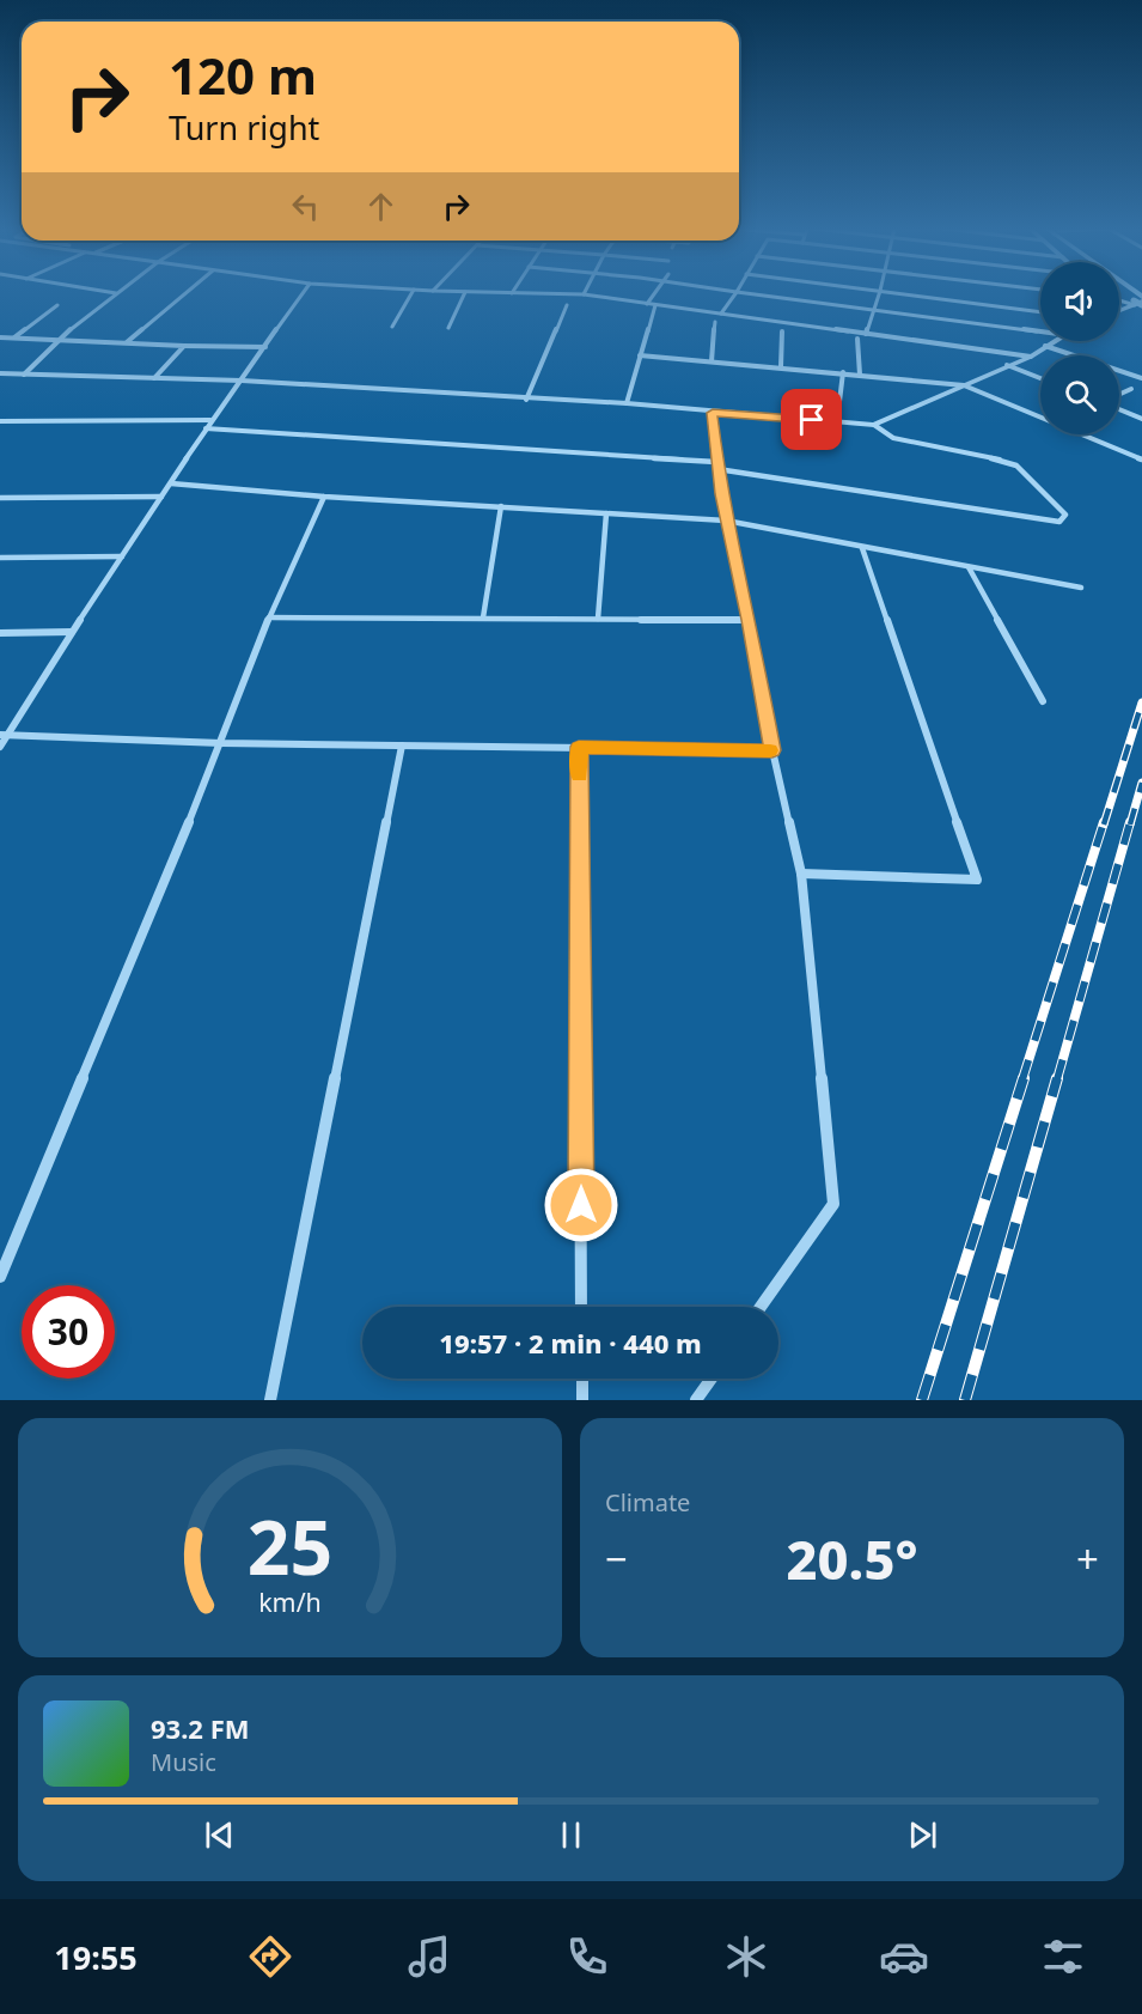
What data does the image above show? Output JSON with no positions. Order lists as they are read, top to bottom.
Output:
{
  "page": {
    "turn": ["120 m", "Turn right"],
    "limit": "30",
    "trip": "19:57 · 2 min · 440 m",
    "tile": "Climate",
    "heat": ["−", "20.5°", "+"],
    "song": ["93.2 FM", "Music"],
    "tabs": "19:55",
    "gauge": ["25", "km/h"]
  }
}
